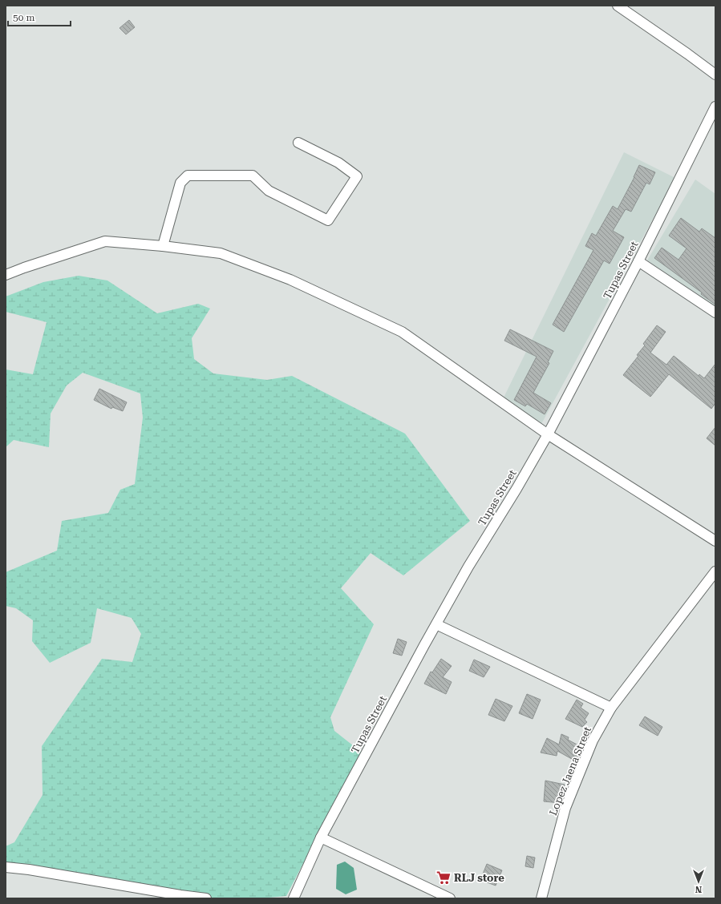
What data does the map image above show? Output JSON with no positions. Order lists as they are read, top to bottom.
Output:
{
  "streets": {
    "street": ["Tupas Street", "Lopez Jaena Street"]
  },
  "places": {
    "supermarket": ["RLJ store"]
  },
  "scale_bar": "50 m",
  "north": "bottom"
}
